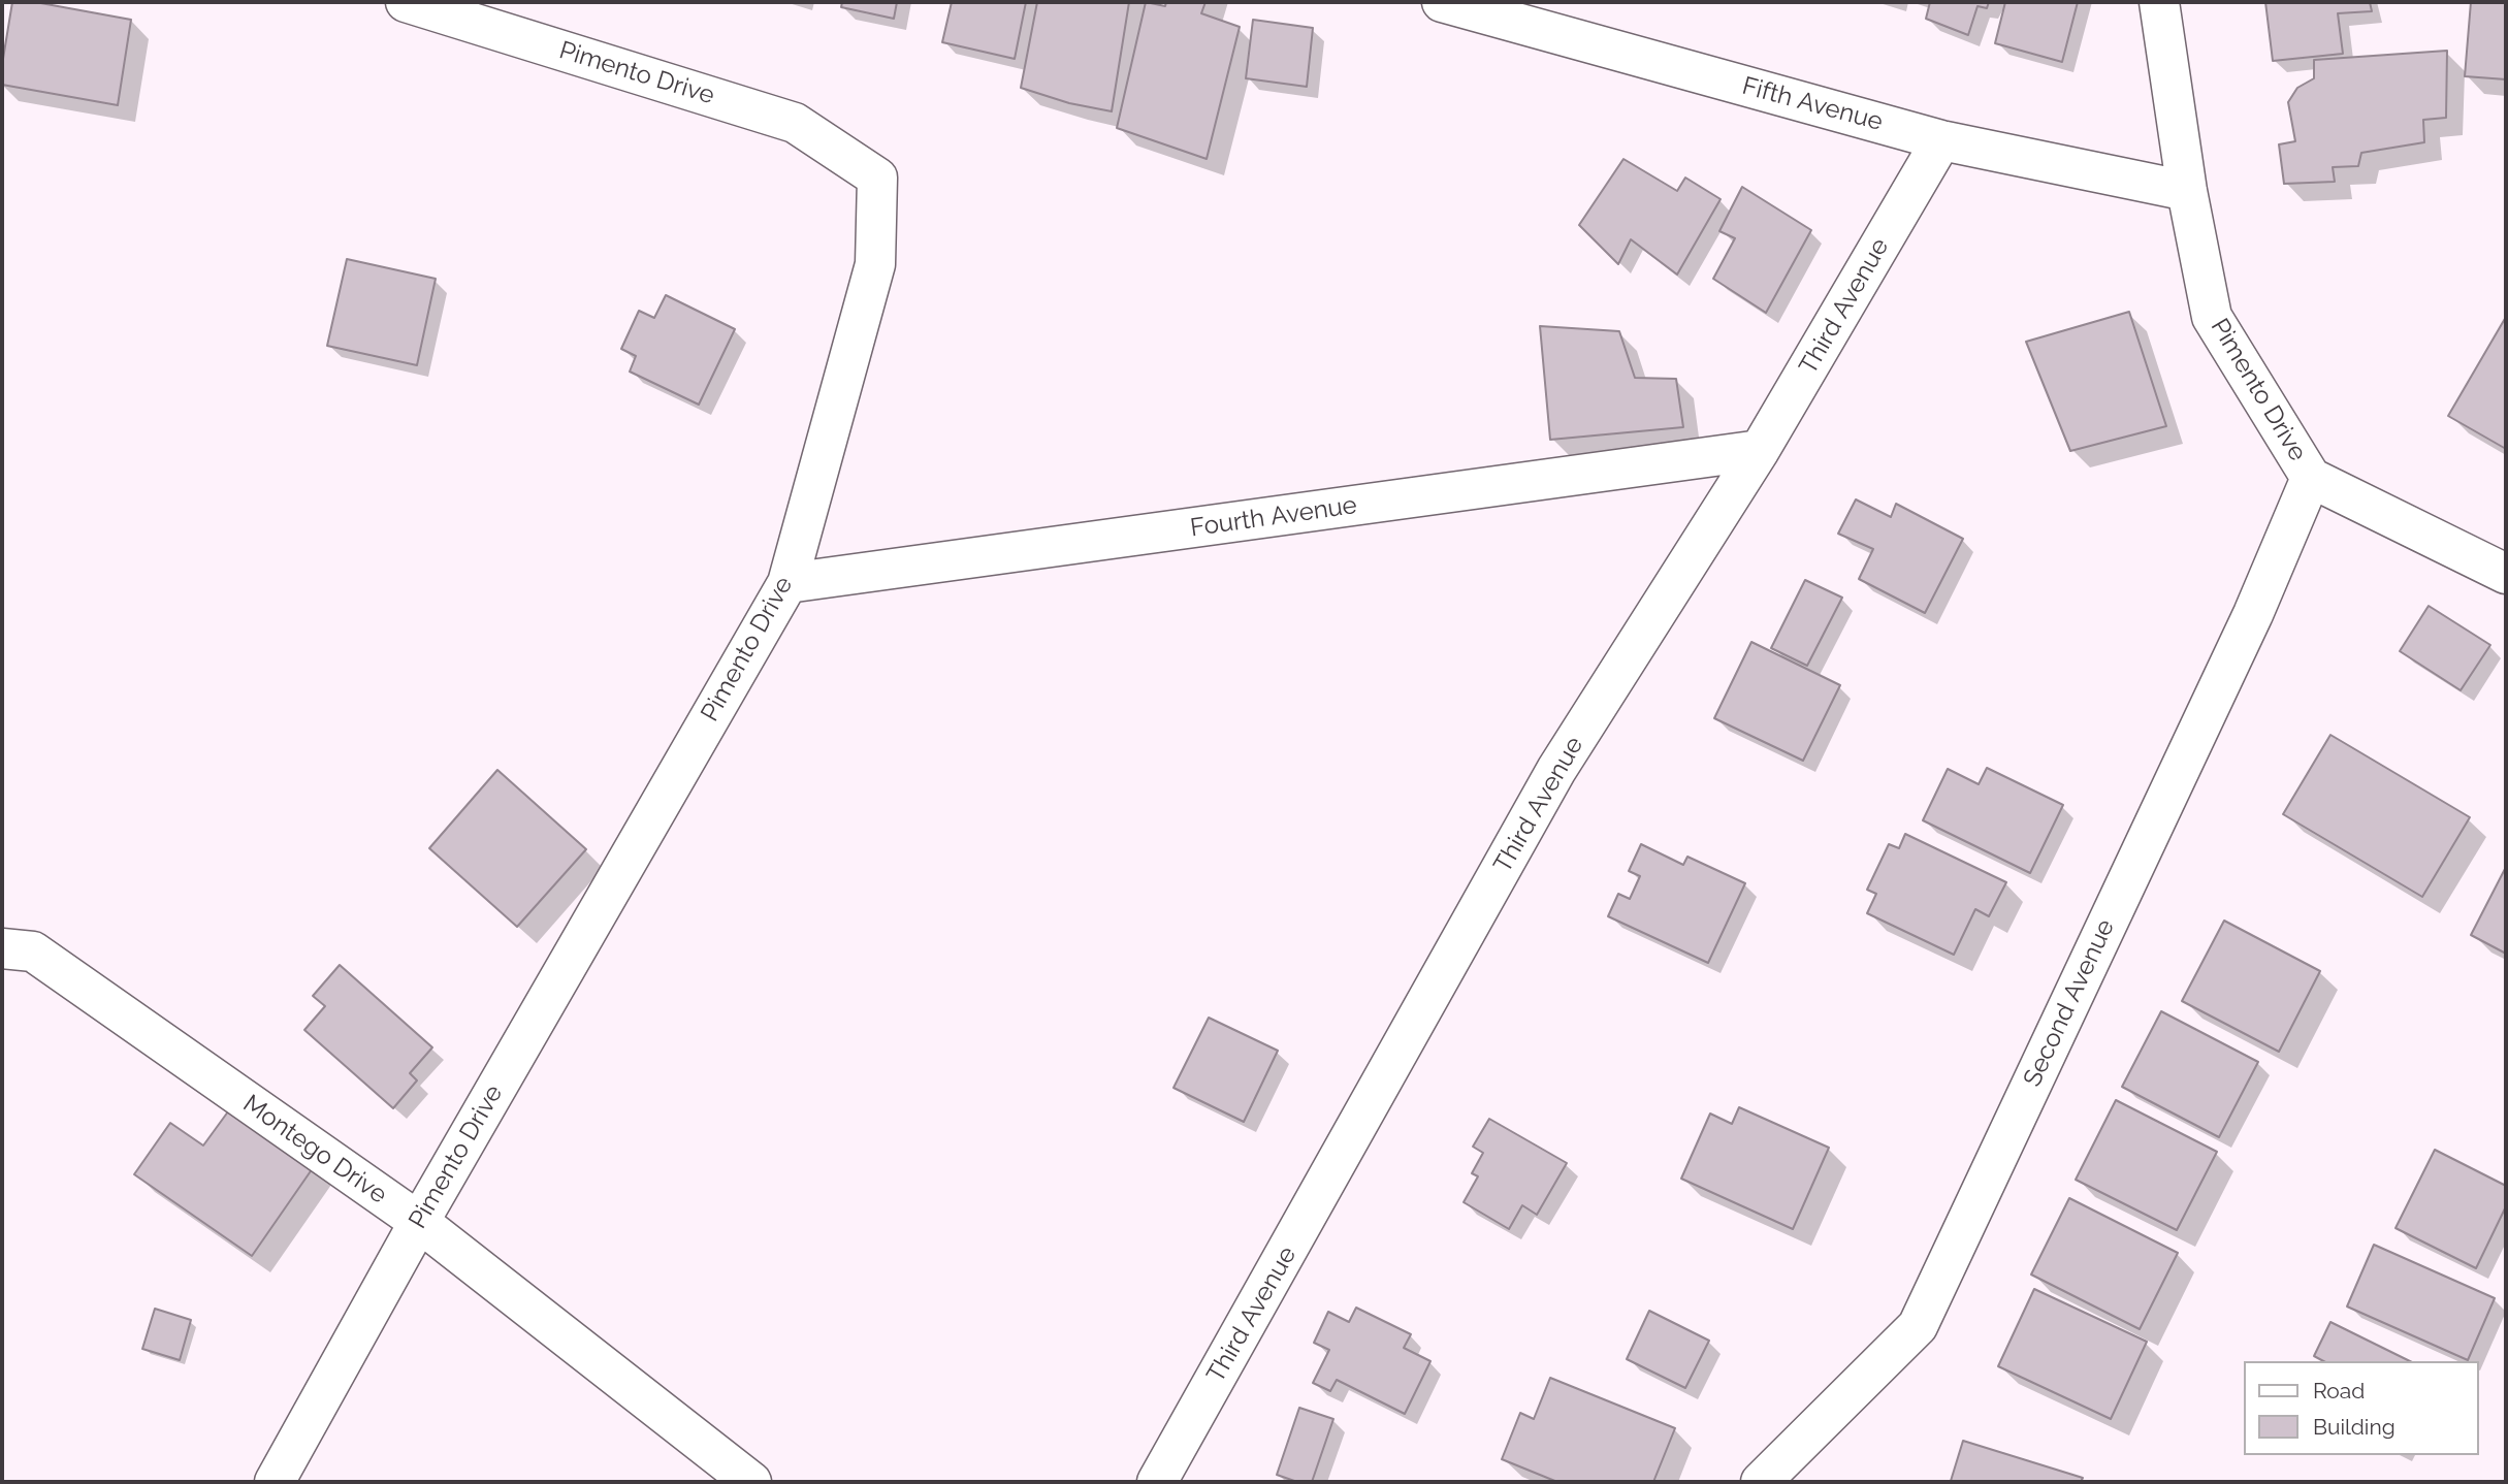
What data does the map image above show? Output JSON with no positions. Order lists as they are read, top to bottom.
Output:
{
  "streets": {
    "street": [
      "Pimento Drive",
      "Fifth Avenue",
      "Third Avenue",
      "Fourth Avenue",
      "Second Avenue",
      "Montego Drive"
    ]
  },
  "crossings": [
    ["Pimento Drive", "Fifth Avenue"],
    ["Pimento Drive", "Fourth Avenue"],
    ["Pimento Drive", "Second Avenue"],
    ["Pimento Drive", "Montego Drive"],
    ["Fifth Avenue", "Third Avenue"],
    ["Third Avenue", "Fourth Avenue"]
  ],
  "legend": ["Road", "Building"]
}
